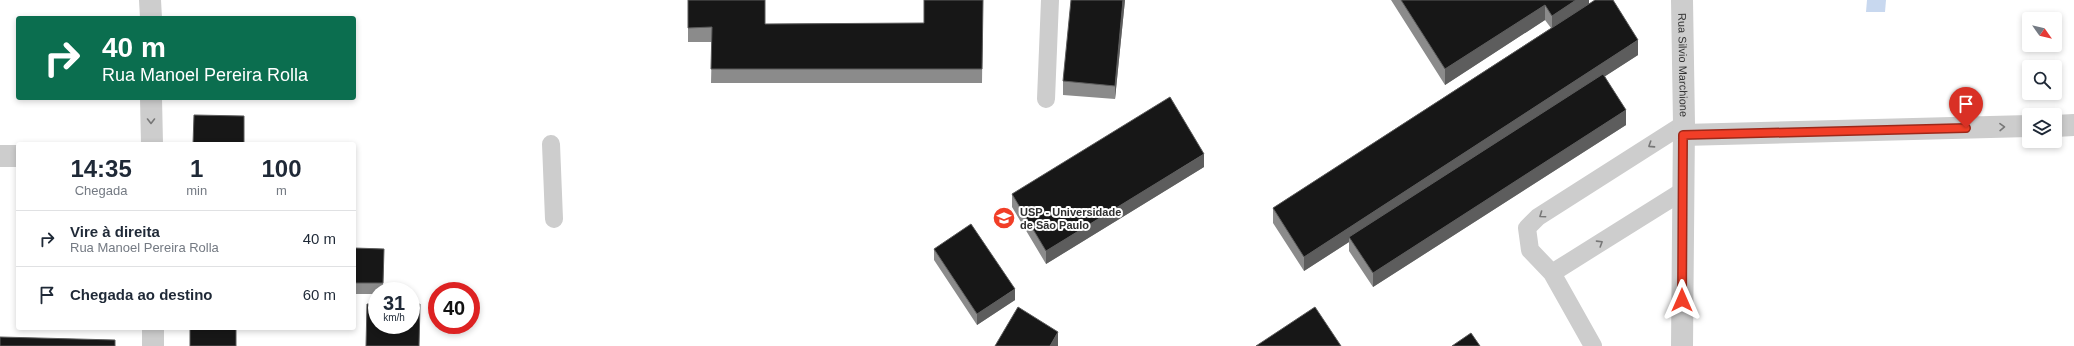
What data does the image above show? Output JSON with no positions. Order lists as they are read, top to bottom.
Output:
{
  "streets": {
    "street": ["Rua Silvio Marchione"]
  },
  "places": {
    "school or university": ["USP - Universidade de São Paulo"]
  },
  "north": "bottom right",
  "page": {
    "turn": ["40 m", "Rua Manoel Pereira Rolla"],
    "eta": [
      "14:35",
      "Chegada",
      "1",
      "min",
      "100",
      "m"
    ],
    "list": [
      {
        "name": "Vire à direita",
        "note": "Rua Manoel Pereira Rolla",
        "value": "40 m"
      },
      {
        "name": "Chegada ao destino",
        "value": "60 m"
      }
    ],
    "speed": "31 km/h",
    "limit": "40"
  }
}
